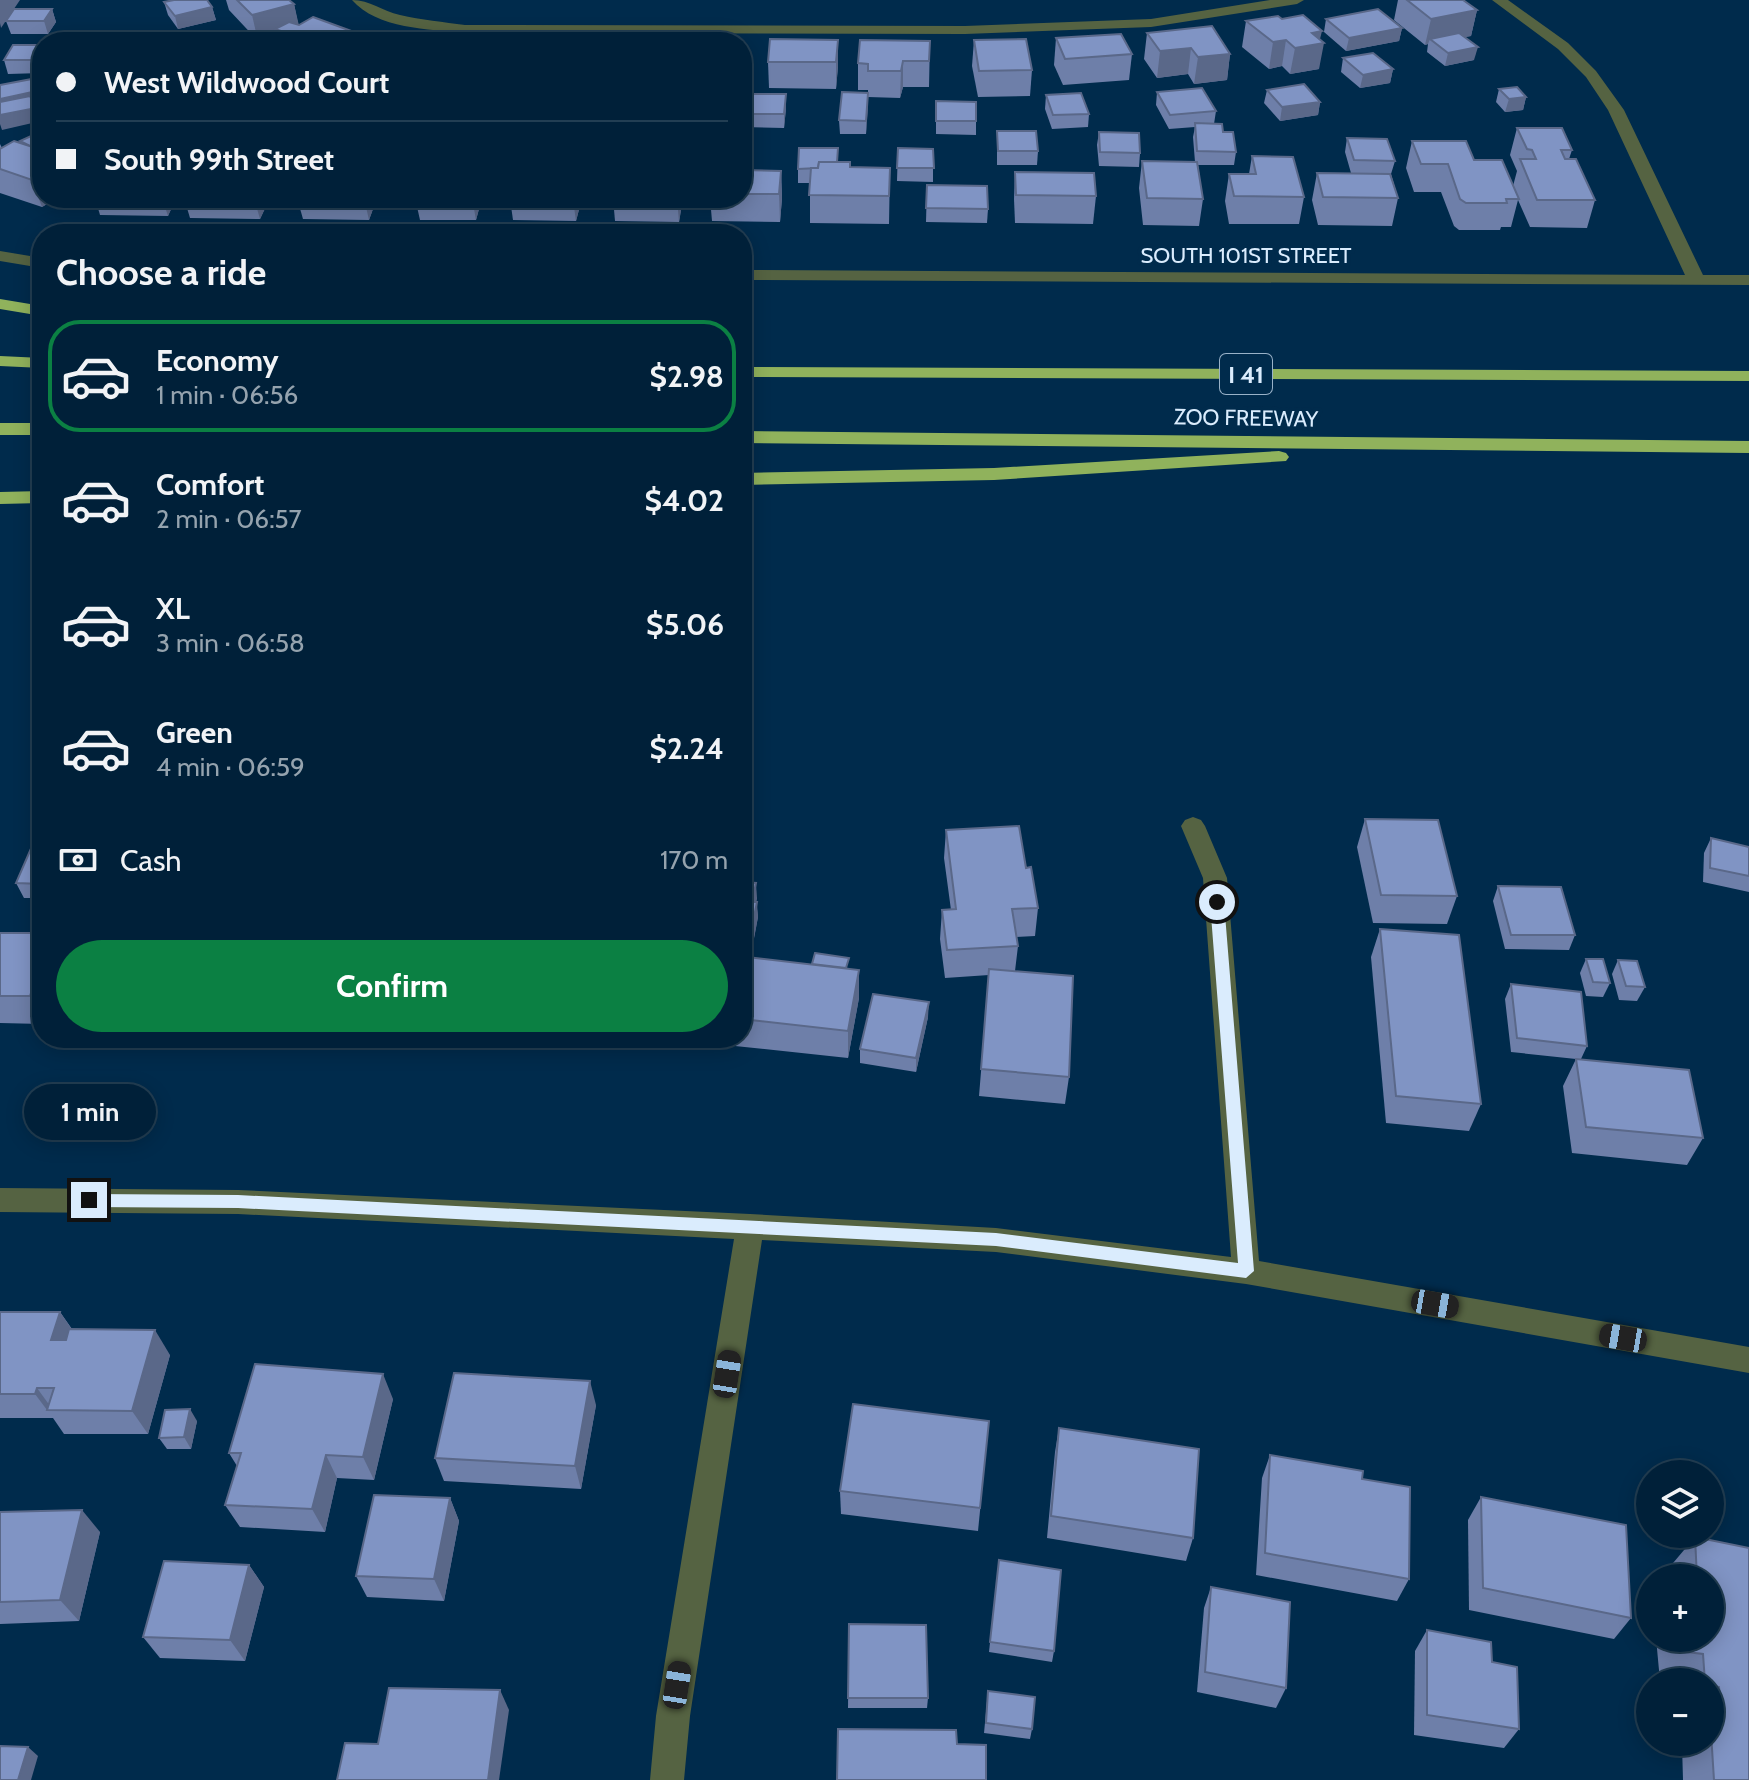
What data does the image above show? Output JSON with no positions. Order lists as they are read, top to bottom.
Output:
{
  "streets": {
    "highway": ["I 41", "ZOO FREEWAY"],
    "street": ["SOUTH 101ST STREET"]
  },
  "page": {
    "banner": ["West Wildwood Court", "South 99th Street"],
    "heading": "Choose a ride",
    "list": [
      {
        "name": "Economy",
        "note": "1 min · 06:56",
        "value": "$2.98"
      },
      {
        "name": "Comfort",
        "note": "2 min · 06:57",
        "value": "$4.02"
      },
      {
        "name": "XL",
        "note": "3 min · 06:58",
        "value": "$5.06"
      },
      {
        "name": "Green",
        "note": "4 min · 06:59",
        "value": "$2.24"
      }
    ],
    "pay": ["Cash", "170 m"],
    "buttons": "Confirm",
    "bubble": "1 min",
    "map_buttons": ["+", "−"]
  }
}
